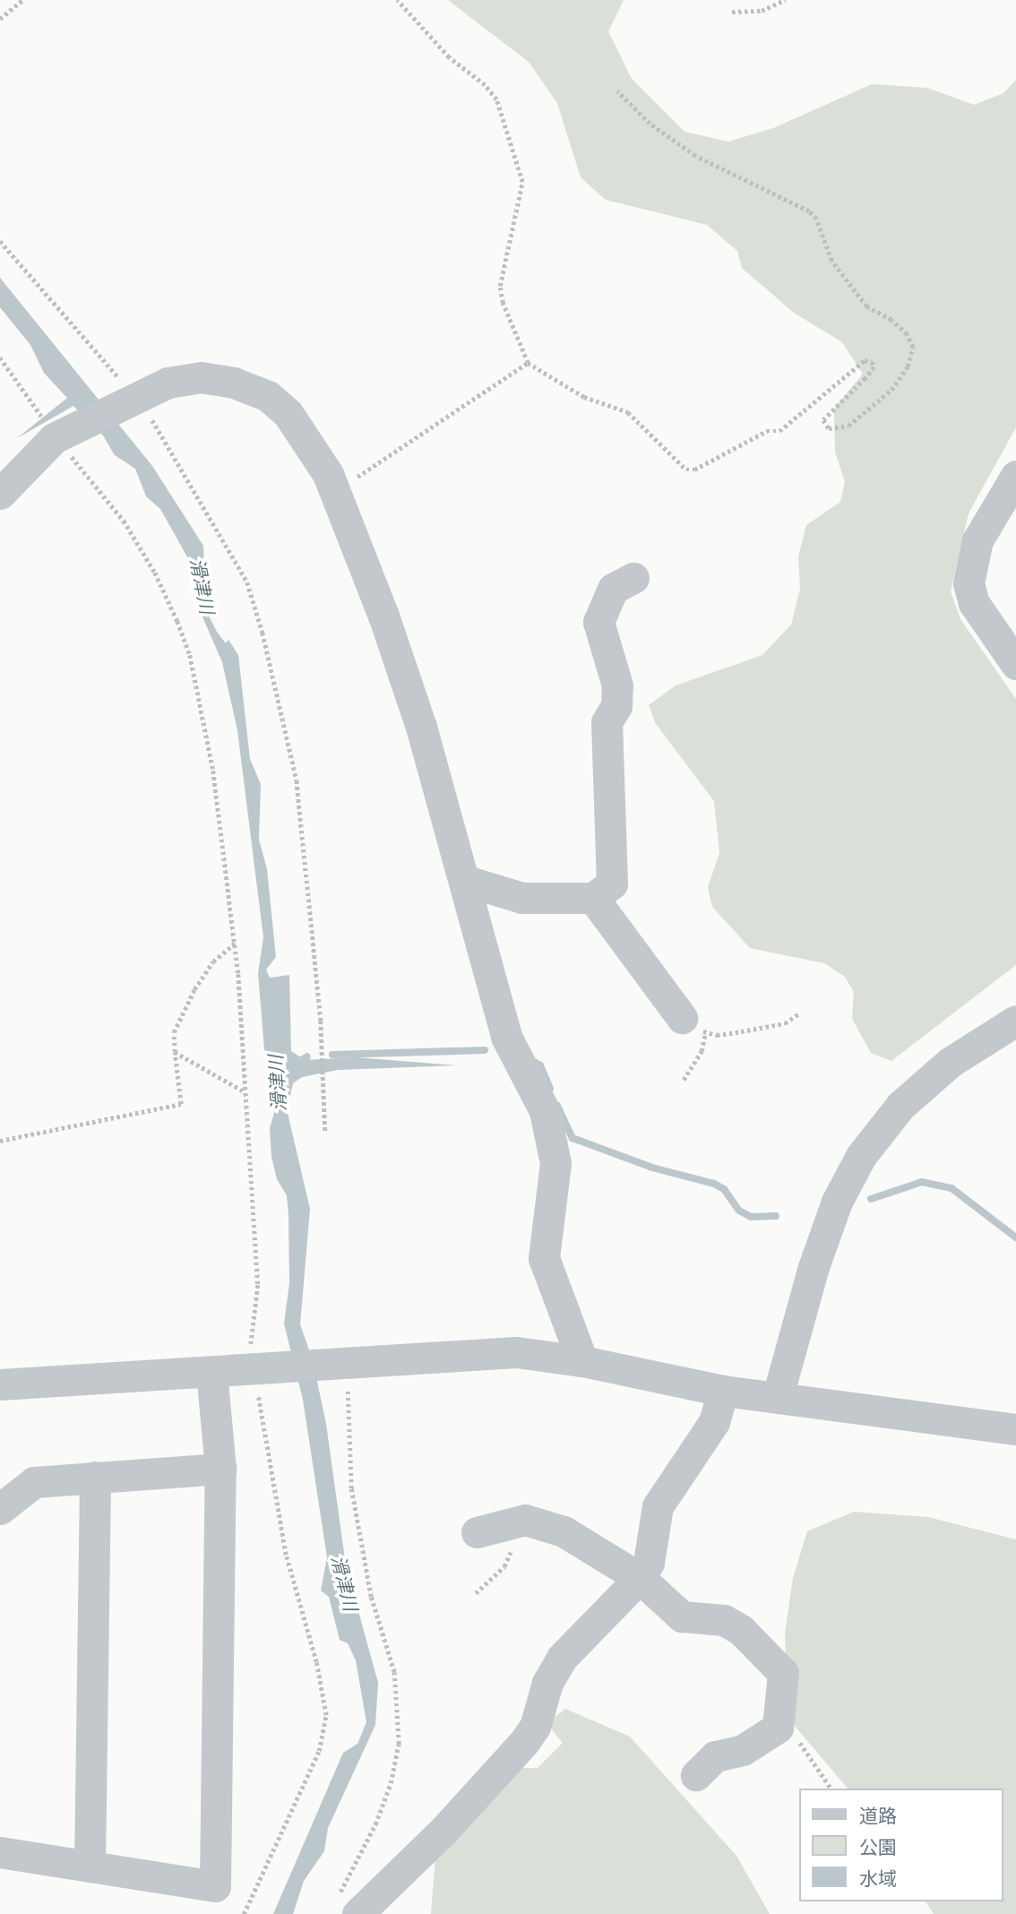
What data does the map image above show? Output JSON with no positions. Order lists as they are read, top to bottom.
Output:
{
  "water": ["滑津川"],
  "legend": ["道路", "公園", "水域"]
}
